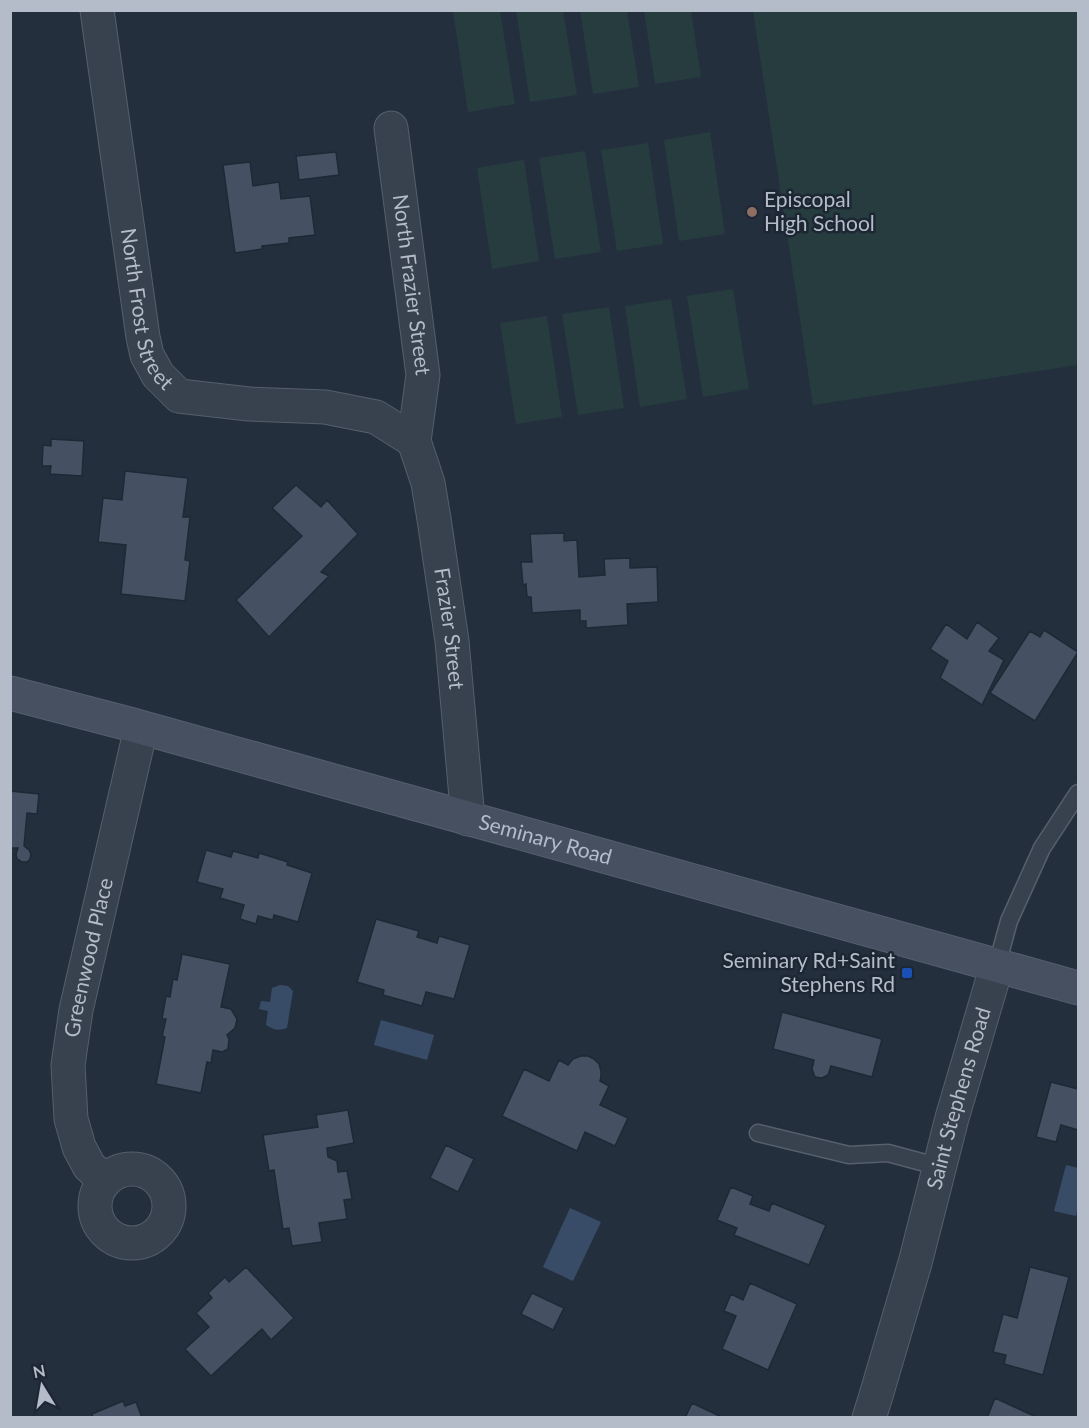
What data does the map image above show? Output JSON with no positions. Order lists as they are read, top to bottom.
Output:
{
  "streets": {
    "main road": ["Seminary Road"],
    "street": [
      "North Frazier Street",
      "North Frost Street",
      "Frazier Street",
      "Greenwood Place",
      "Saint Stephens Road"
    ]
  },
  "crossings": [
    ["North Frazier Street", "North Frost Street"],
    ["North Frazier Street", "Frazier Street"],
    ["North Frost Street", "Frazier Street"],
    ["Frazier Street", "Seminary Road"],
    ["Seminary Road", "Greenwood Place"],
    ["Seminary Road", "Saint Stephens Road"]
  ],
  "places": {
    "other": ["Episcopal High School"],
    "transit": ["Seminary Rd+Saint Stephens Rd"]
  },
  "north": "top"
}
